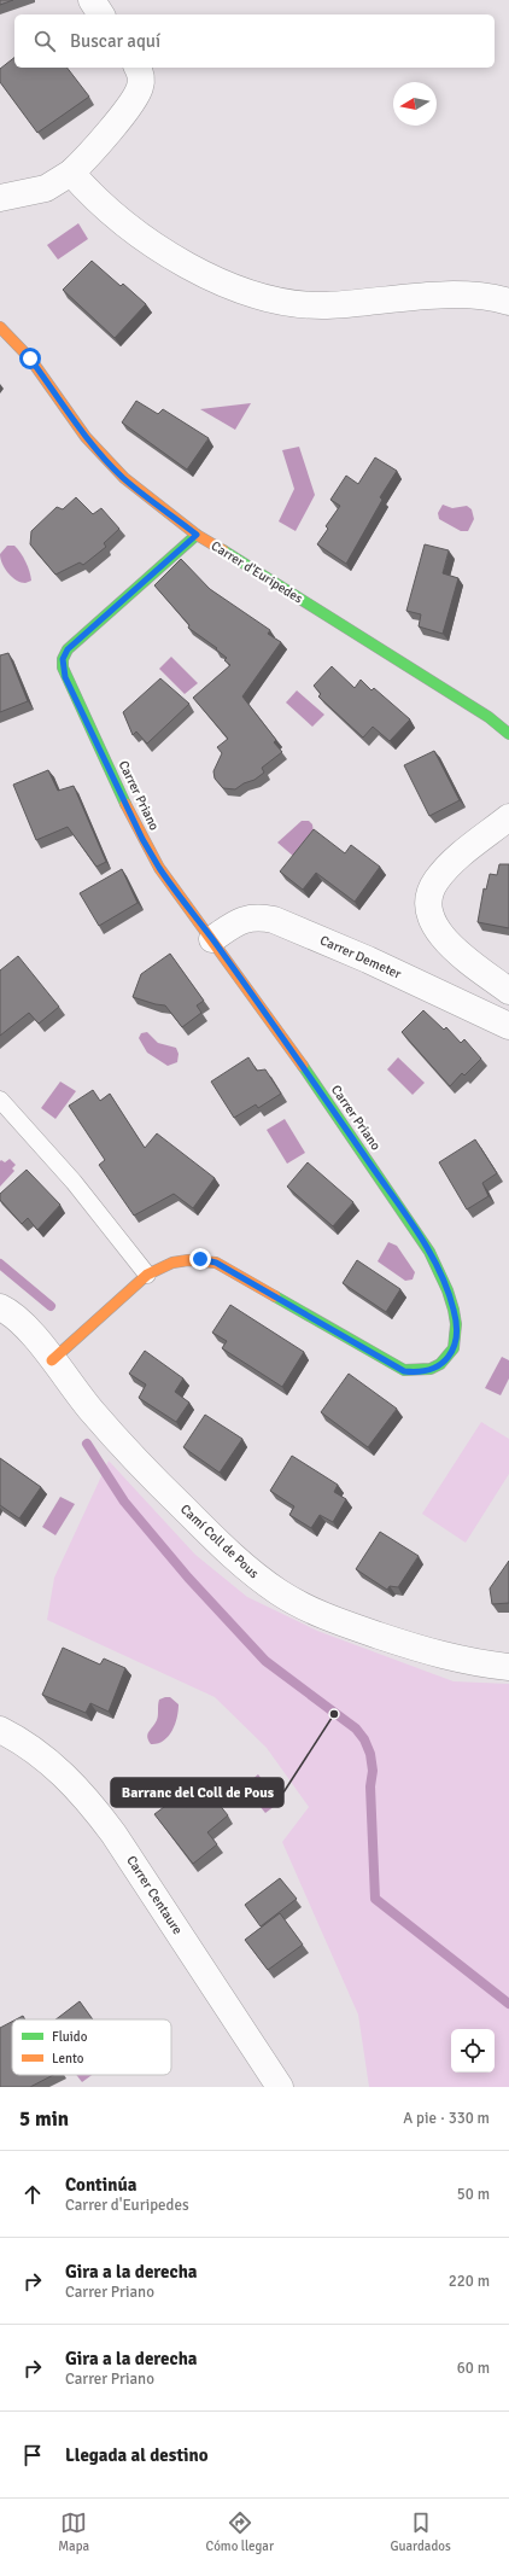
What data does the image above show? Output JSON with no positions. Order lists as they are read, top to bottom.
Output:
{
  "streets": {
    "street": [
      "Carrer d'Euripedes",
      "Carrer Priano",
      "Carrer Demeter",
      "Camí Coll de Pous",
      "Carrer Centaure"
    ]
  },
  "crossings": [
    ["Carrer d'Euripedes", "Carrer Priano"],
    ["Carrer Priano", "Carrer Demeter"],
    ["Carrer Priano", "Camí Coll de Pous"]
  ],
  "places": ["Barranc del Coll de Pous"],
  "legend": ["Fluido", "Lento"],
  "north": "left",
  "page": {
    "search": "Buscar aquí",
    "heading": ["5 min", "A pie · 330 m"],
    "list": [
      ["Continúa", "Carrer d'Euripedes", "50 m"],
      ["Gira a la derecha", "Carrer Priano", "220 m"],
      ["Gira a la derecha", "Carrer Priano", "60 m"],
      "Llegada al destino"
    ],
    "nav": ["Mapa", "Cómo llegar", "Guardados"]
  }
}
